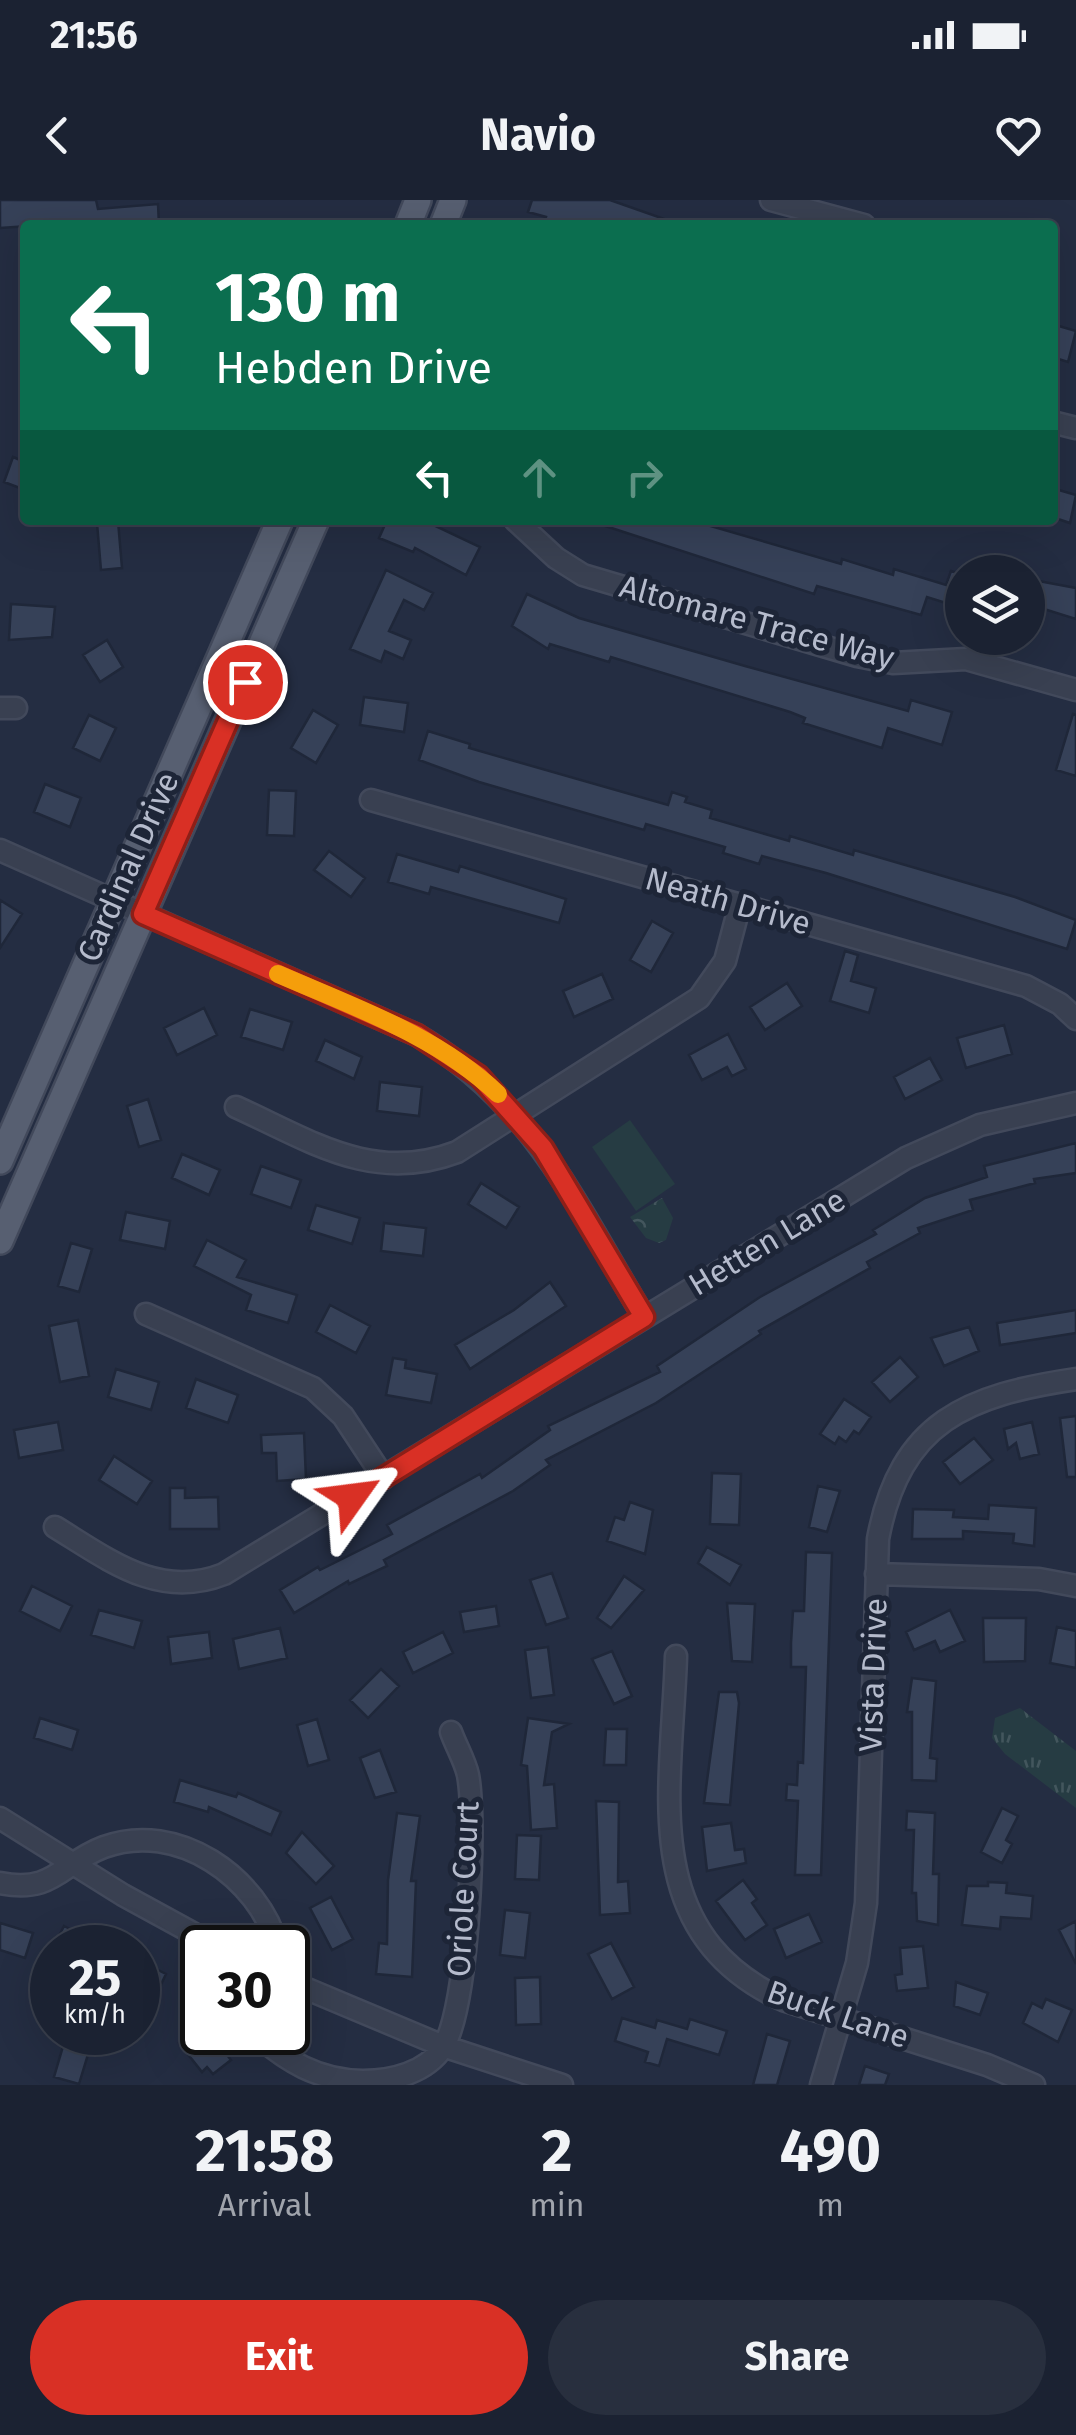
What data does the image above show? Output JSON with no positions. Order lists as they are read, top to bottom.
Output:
{
  "streets": {
    "main road": ["Cardinal Drive"],
    "street": [
      "Altomare Trace Way",
      "Neath Drive",
      "Hetten Lane",
      "Vista Drive",
      "Oriole Court",
      "Buck Lane"
    ]
  },
  "crossings": [
    ["Vista Drive", "Buck Lane"]
  ],
  "page": {
    "status": "21:56",
    "header": "Navio",
    "turn": ["130 m", "Hebden Drive"],
    "speed": "25 km/h",
    "limit": "30",
    "eta": [
      "21:58",
      "Arrival",
      "2",
      "min",
      "490",
      "m"
    ],
    "buttons": ["Exit", "Share"]
  }
}
